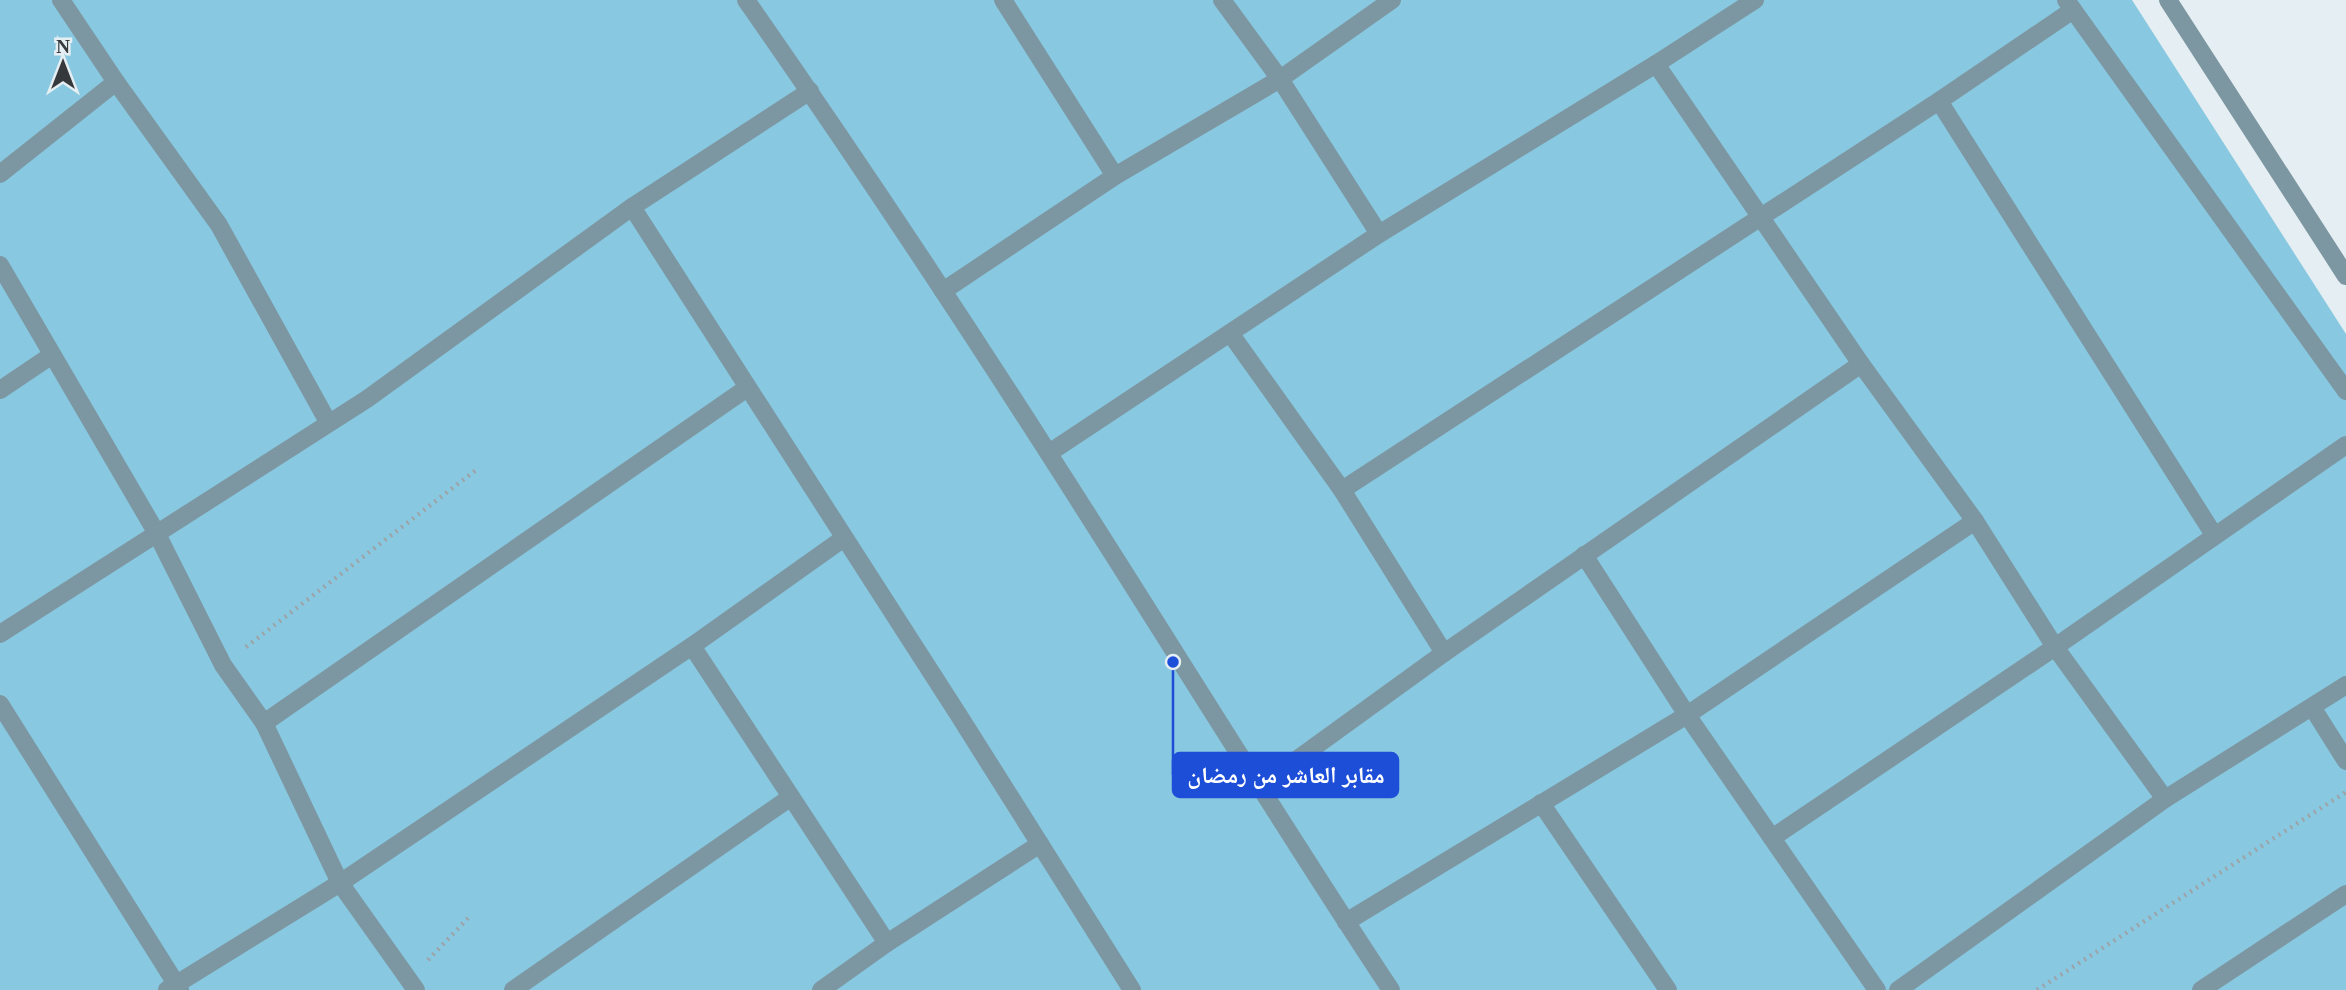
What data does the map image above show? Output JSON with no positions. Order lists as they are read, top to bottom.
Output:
{
  "places": ["مقابر العاشر من رمضان"],
  "north": "top"
}
